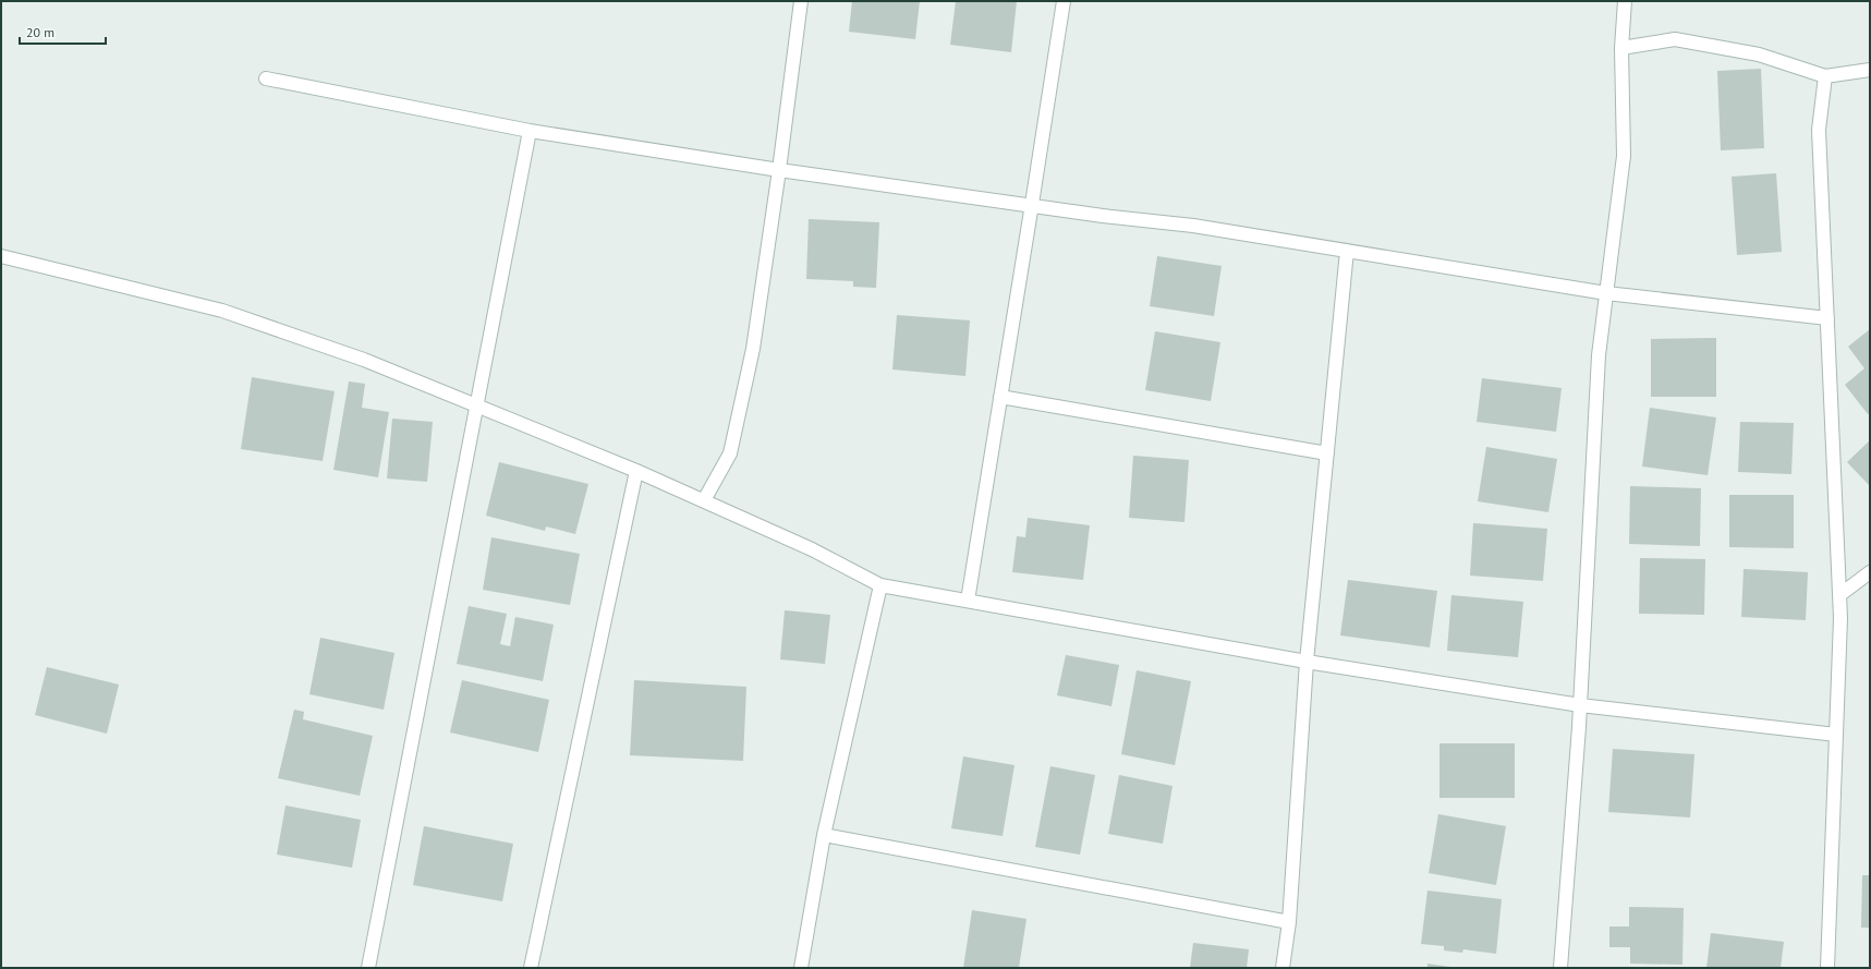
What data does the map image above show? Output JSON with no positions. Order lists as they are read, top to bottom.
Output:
{
  "scale_bar": "20 m"
}
